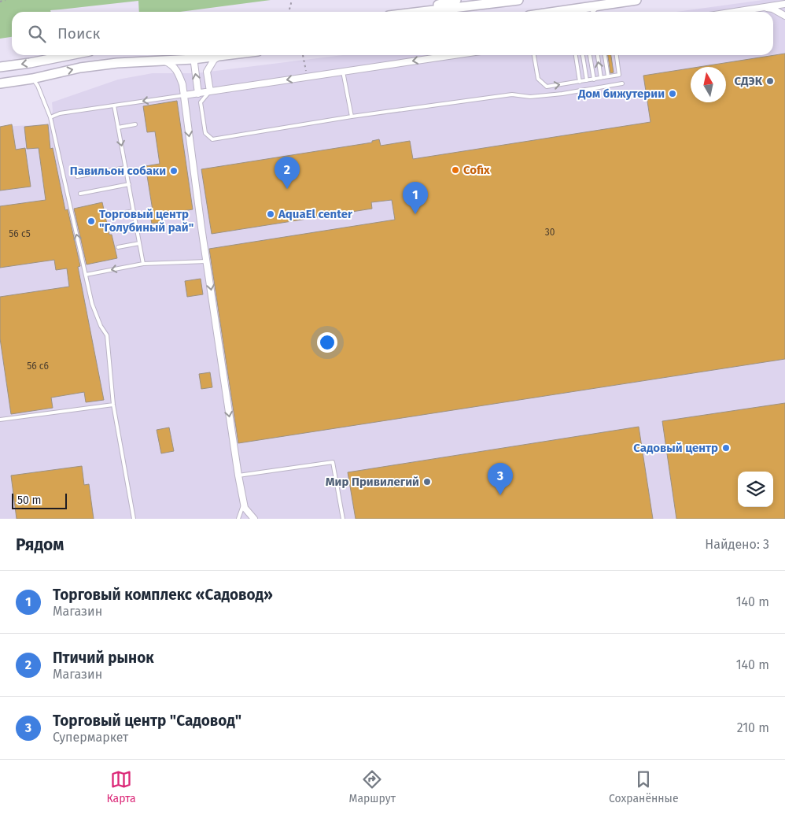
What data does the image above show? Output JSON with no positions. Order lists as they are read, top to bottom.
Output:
{
  "places": [
    "СДЭК",
    "Дом бижутерии",
    "Cofix",
    "Павильон собаки",
    "AquaEl center",
    "Торговый центр \"Голубиный рай\"",
    "Садовый центр",
    "Мир Привилегий"
  ],
  "house_numbers": ["30", "56 с5", "56 с6"],
  "scale_bar": "50 m",
  "north": "top",
  "page": {
    "search": "Поиск",
    "pins": ["2", "1", "3"],
    "scale": "50 m",
    "heading": ["Рядом", "Найдено: 3"],
    "list": [
      {
        "mark": "1",
        "name": "Торговый комплекс «Садовод»",
        "note": "Магазин",
        "value": "140 m"
      },
      {
        "mark": "2",
        "name": "Птичий рынок",
        "note": "Магазин",
        "value": "140 m"
      },
      {
        "mark": "3",
        "name": "Торговый центр \"Садовод\"",
        "note": "Супермаркет",
        "value": "210 m"
      }
    ],
    "nav": ["Карта", "Маршрут", "Сохранённые"]
  }
}
